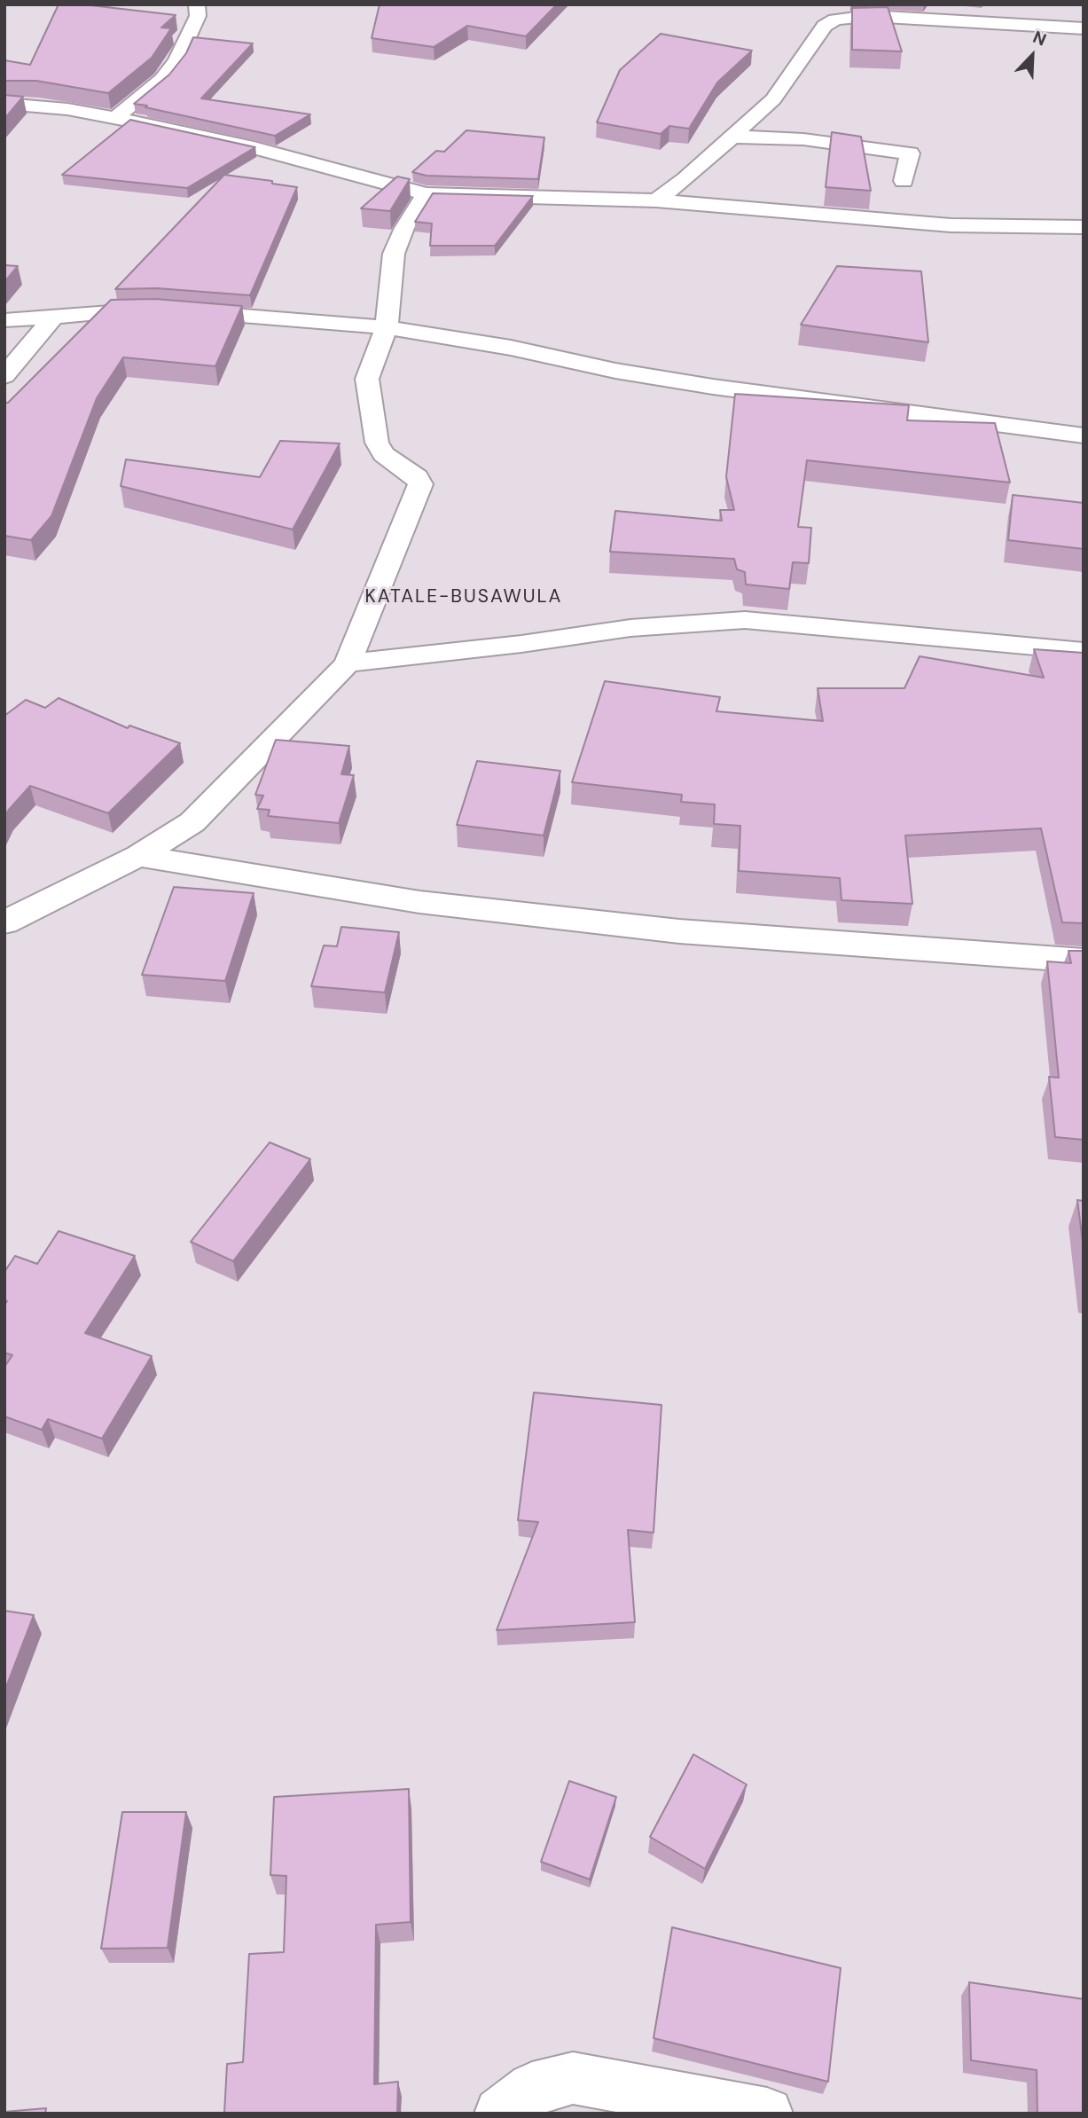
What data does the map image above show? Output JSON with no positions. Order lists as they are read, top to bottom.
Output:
{
  "districts": ["KATALE-BUSAWULA"],
  "north": "top right"
}
